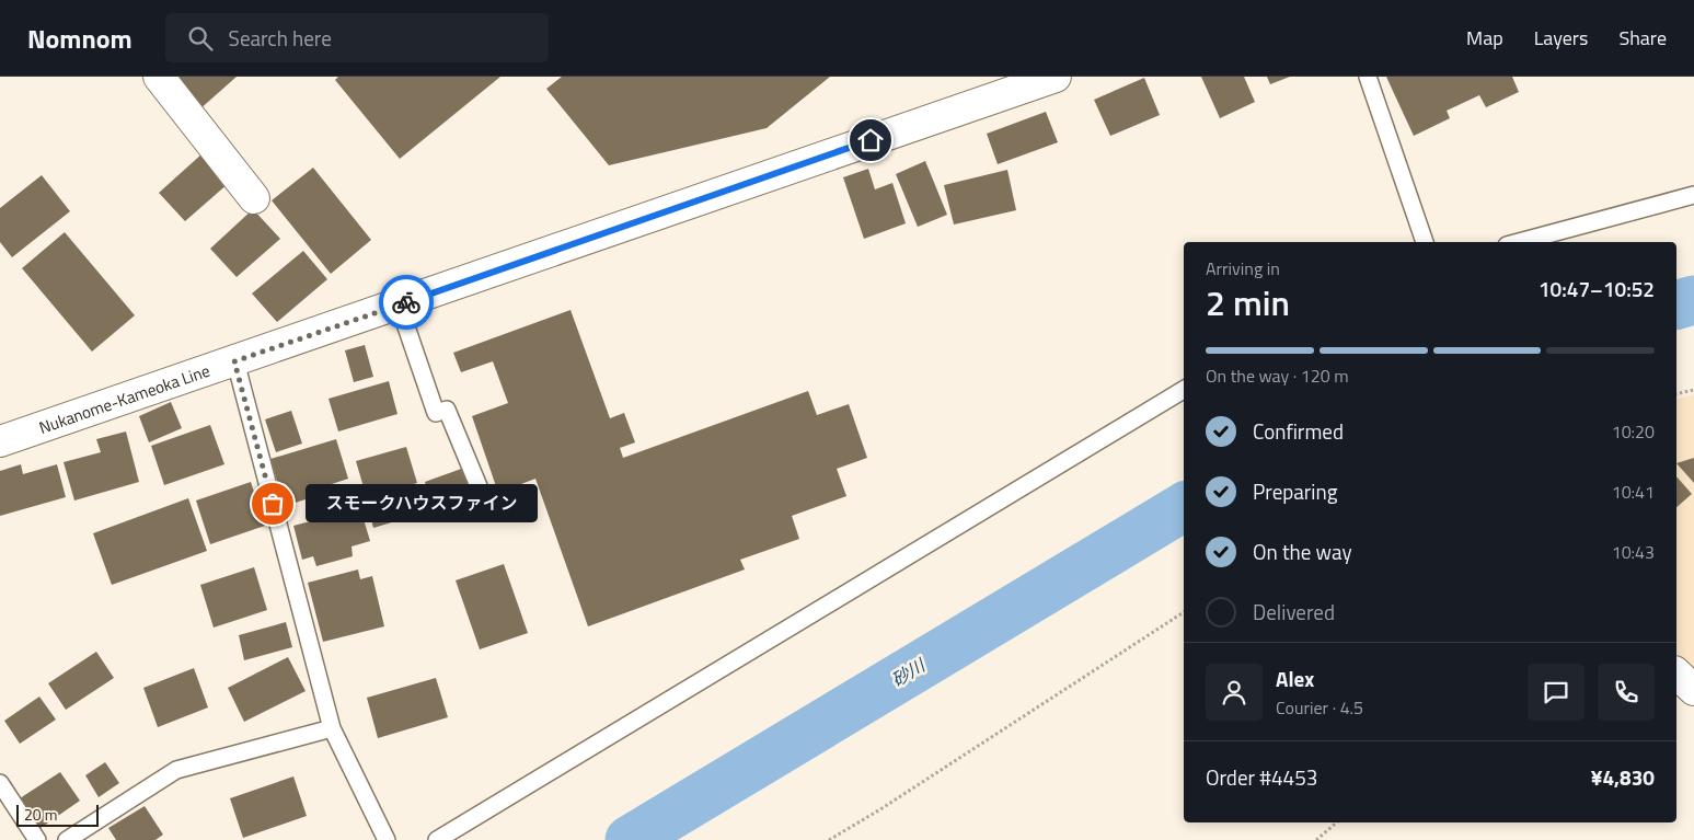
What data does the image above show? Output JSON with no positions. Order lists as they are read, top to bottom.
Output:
{
  "streets": {
    "main road": ["Nukanome-Kameoka Line"]
  },
  "water": ["砂川"],
  "places": ["スモークハウスファイン"],
  "scale_bar": "20 m",
  "page": {
    "header": "Nomnom",
    "search": "Search here",
    "nav": ["Map", "Layers", "Share"],
    "heading": ["2 min", "Arriving in", "10:47–10:52"],
    "panel": [
      "Alex",
      "Courier · 4.5",
      "Order #4453",
      "¥4,830"
    ],
    "bar": "On the way · 120 m",
    "list": [
      ["Confirmed", "10:20"],
      ["Preparing", "10:41"],
      ["On the way", "10:43"],
      "Delivered"
    ],
    "bubble": "スモークハウスファイン",
    "scale": "20 m"
  }
}
